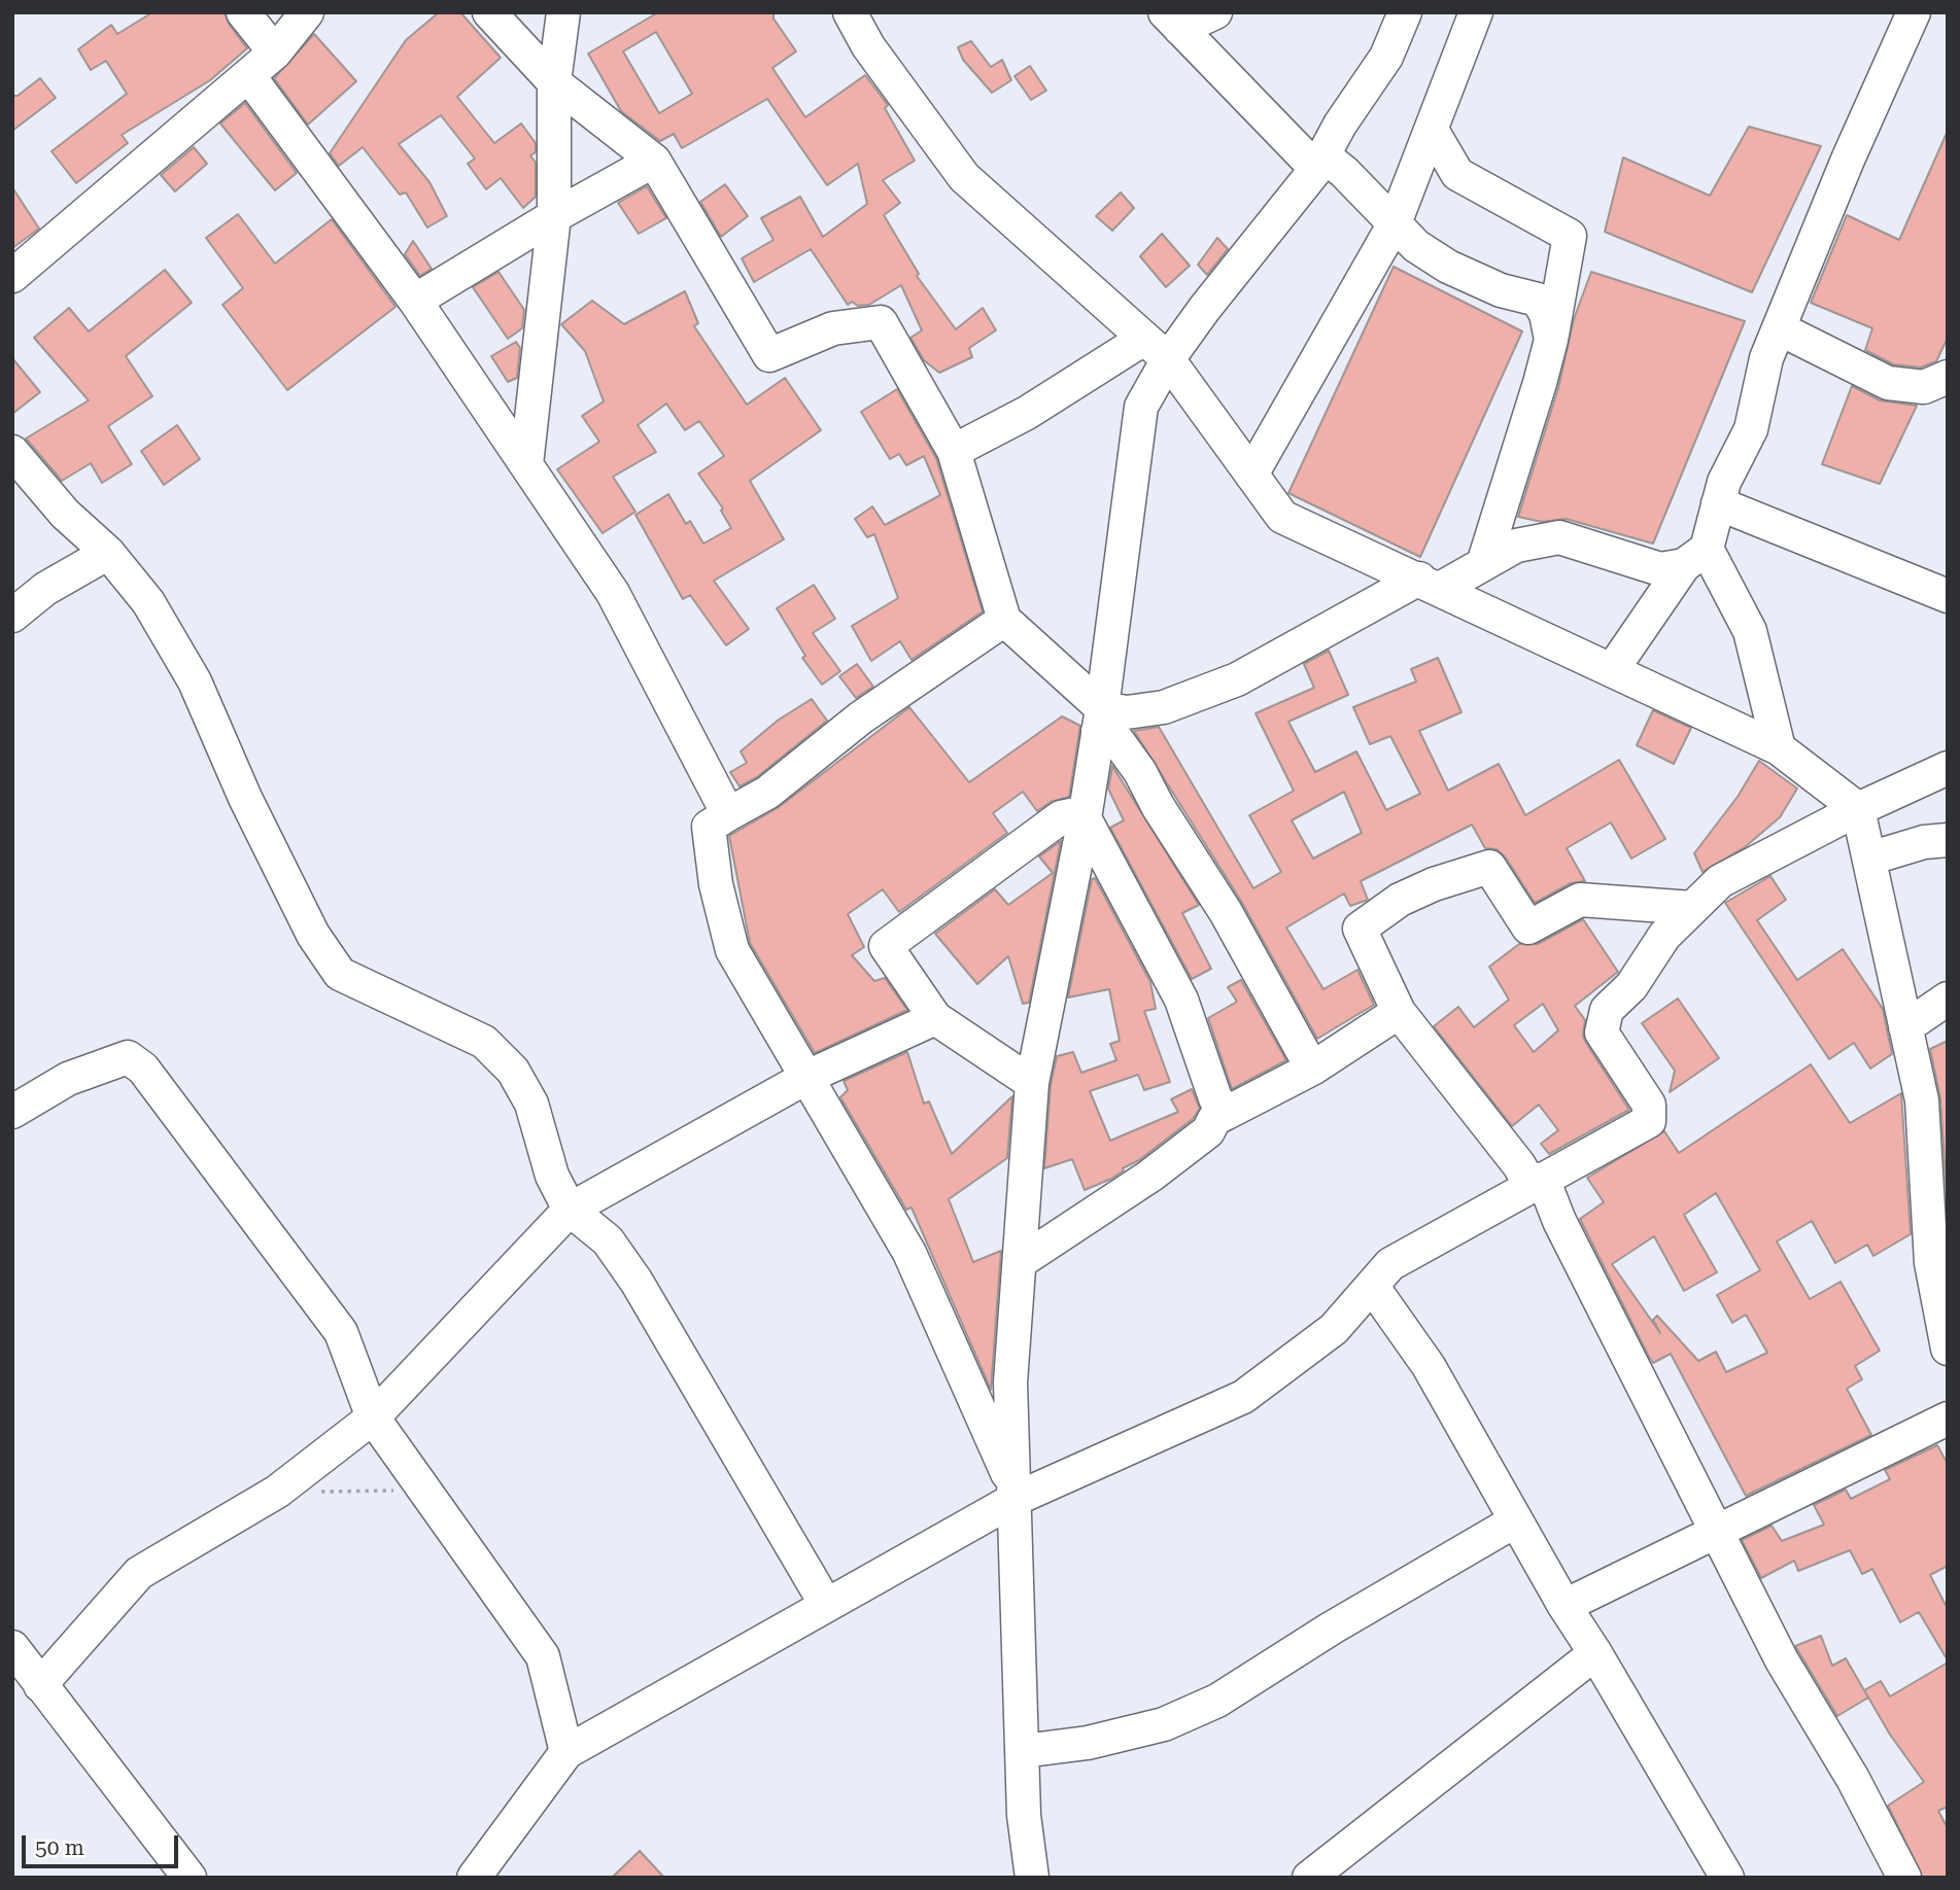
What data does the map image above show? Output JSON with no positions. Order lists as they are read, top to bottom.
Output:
{
  "scale_bar": "50 m"
}
